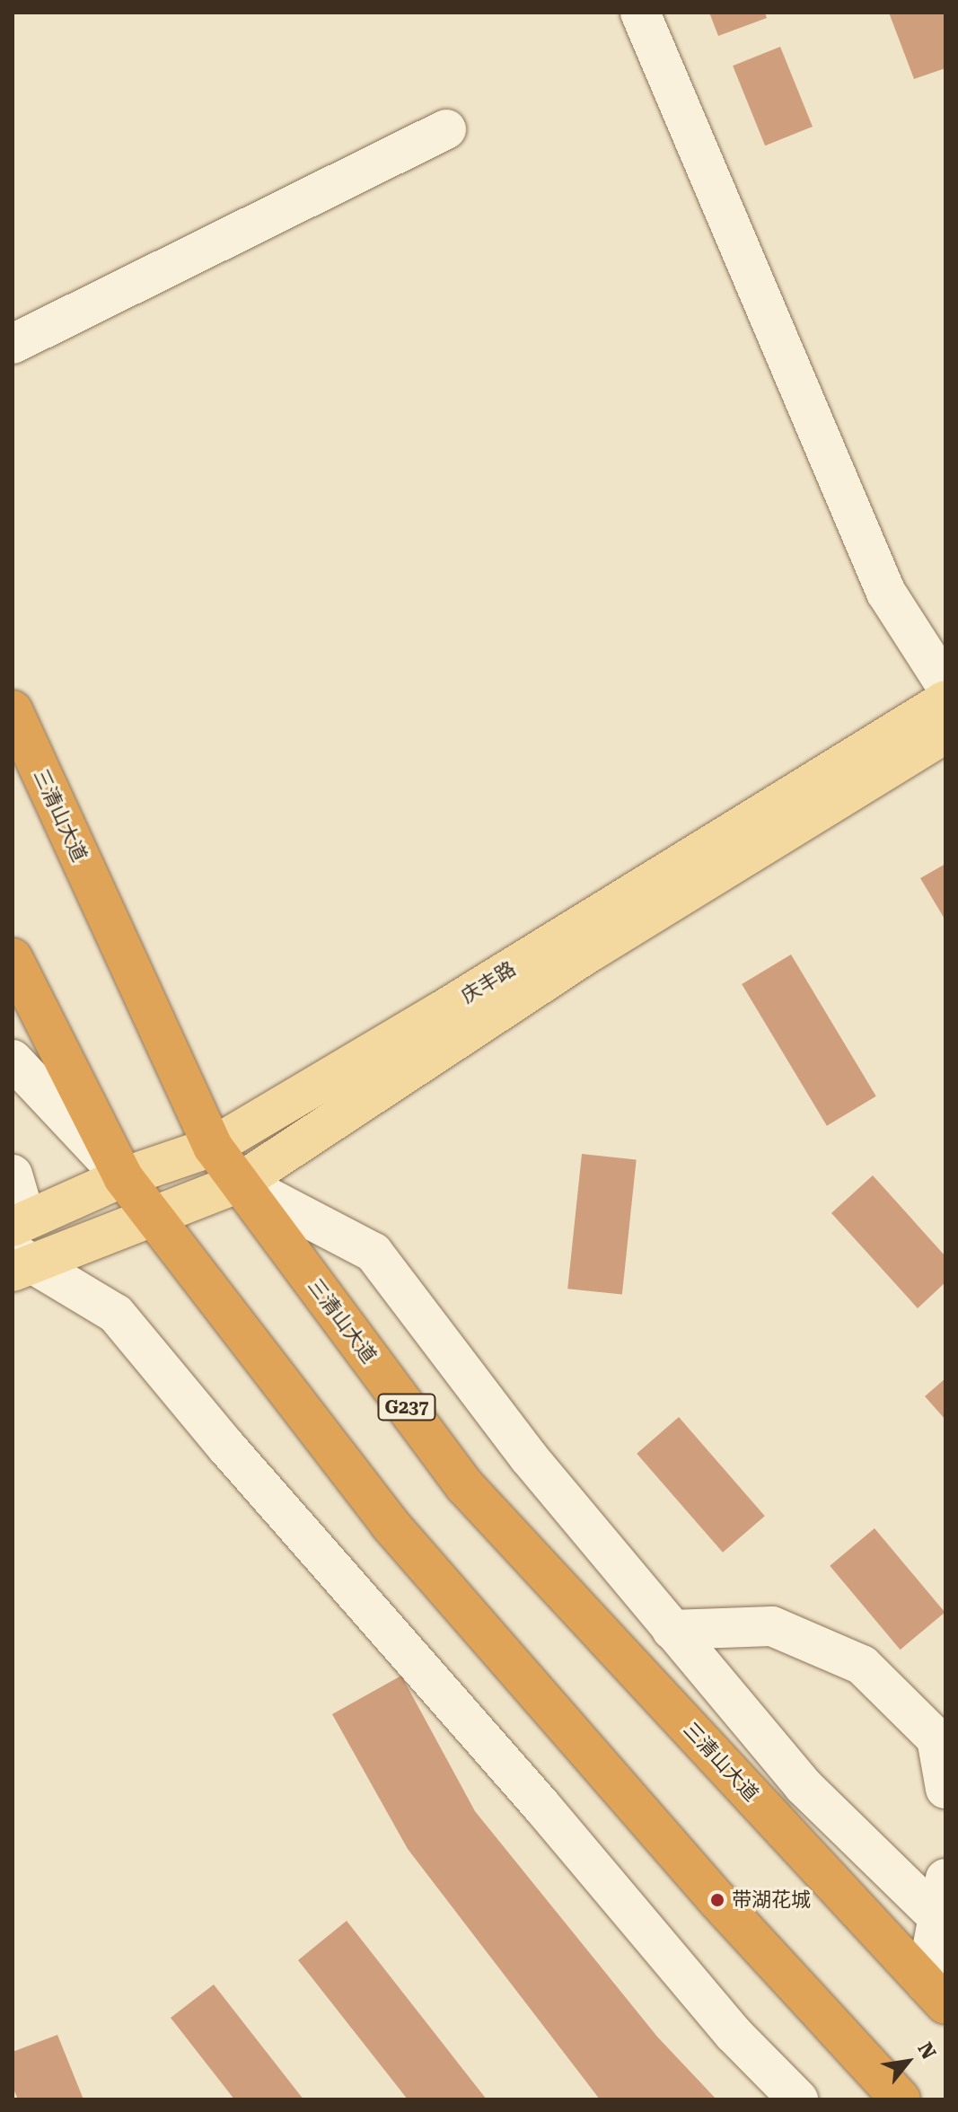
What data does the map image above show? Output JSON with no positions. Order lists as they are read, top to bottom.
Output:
{
  "streets": {
    "highway": ["三清山大道", "G237"],
    "main road": ["庆丰路"]
  },
  "crossings": [
    ["三清山大道", "庆丰路"]
  ],
  "places": ["带湖花城"],
  "north": "top right"
}
